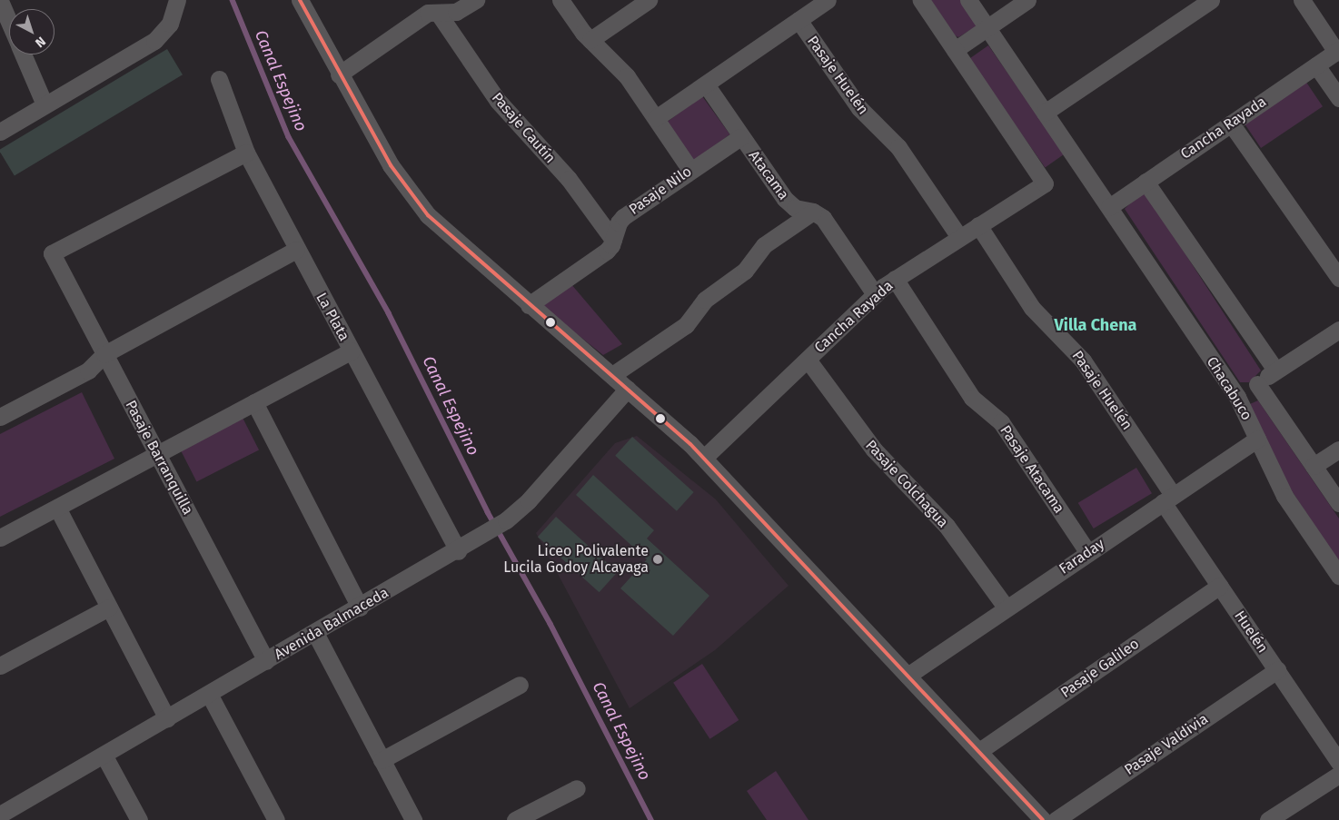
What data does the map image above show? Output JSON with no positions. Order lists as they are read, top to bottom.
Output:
{
  "streets": {
    "street": [
      "Pasaje Huelén",
      "Pasaje Cautín",
      "Cancha Rayada",
      "Atacama",
      "Pasaje Nilo",
      "La Plata",
      "Chacabuco",
      "Pasaje Barranquilla",
      "Pasaje Atacama",
      "Pasaje Colchagua",
      "Faraday",
      "Avenida Balmaceda",
      "Huelén",
      "Pasaje Galileo",
      "Pasaje Valdivia"
    ]
  },
  "crossings": [
    ["Pasaje Huelén", "Cancha Rayada"],
    ["Pasaje Huelén", "Faraday"],
    ["Pasaje Huelén", "Huelén"],
    ["Pasaje Cautín", "Pasaje Nilo"],
    ["Cancha Rayada", "Atacama"],
    ["Cancha Rayada", "Chacabuco"],
    ["Cancha Rayada", "Pasaje Atacama"],
    ["Cancha Rayada", "Pasaje Colchagua"],
    ["Atacama", "Pasaje Nilo"],
    ["La Plata", "Pasaje Barranquilla"],
    ["La Plata", "Avenida Balmaceda"],
    ["Chacabuco", "Faraday"],
    ["Pasaje Barranquilla", "Avenida Balmaceda"],
    ["Pasaje Atacama", "Faraday"],
    ["Pasaje Colchagua", "Faraday"],
    ["Faraday", "Huelén"],
    ["Huelén", "Pasaje Galileo"],
    ["Huelén", "Pasaje Valdivia"]
  ],
  "districts": ["Villa Chena"],
  "water": ["Canal Espejino"],
  "places": ["Liceo Polivalente Lucila Godoy Alcayaga"],
  "north": "bottom right"
}
